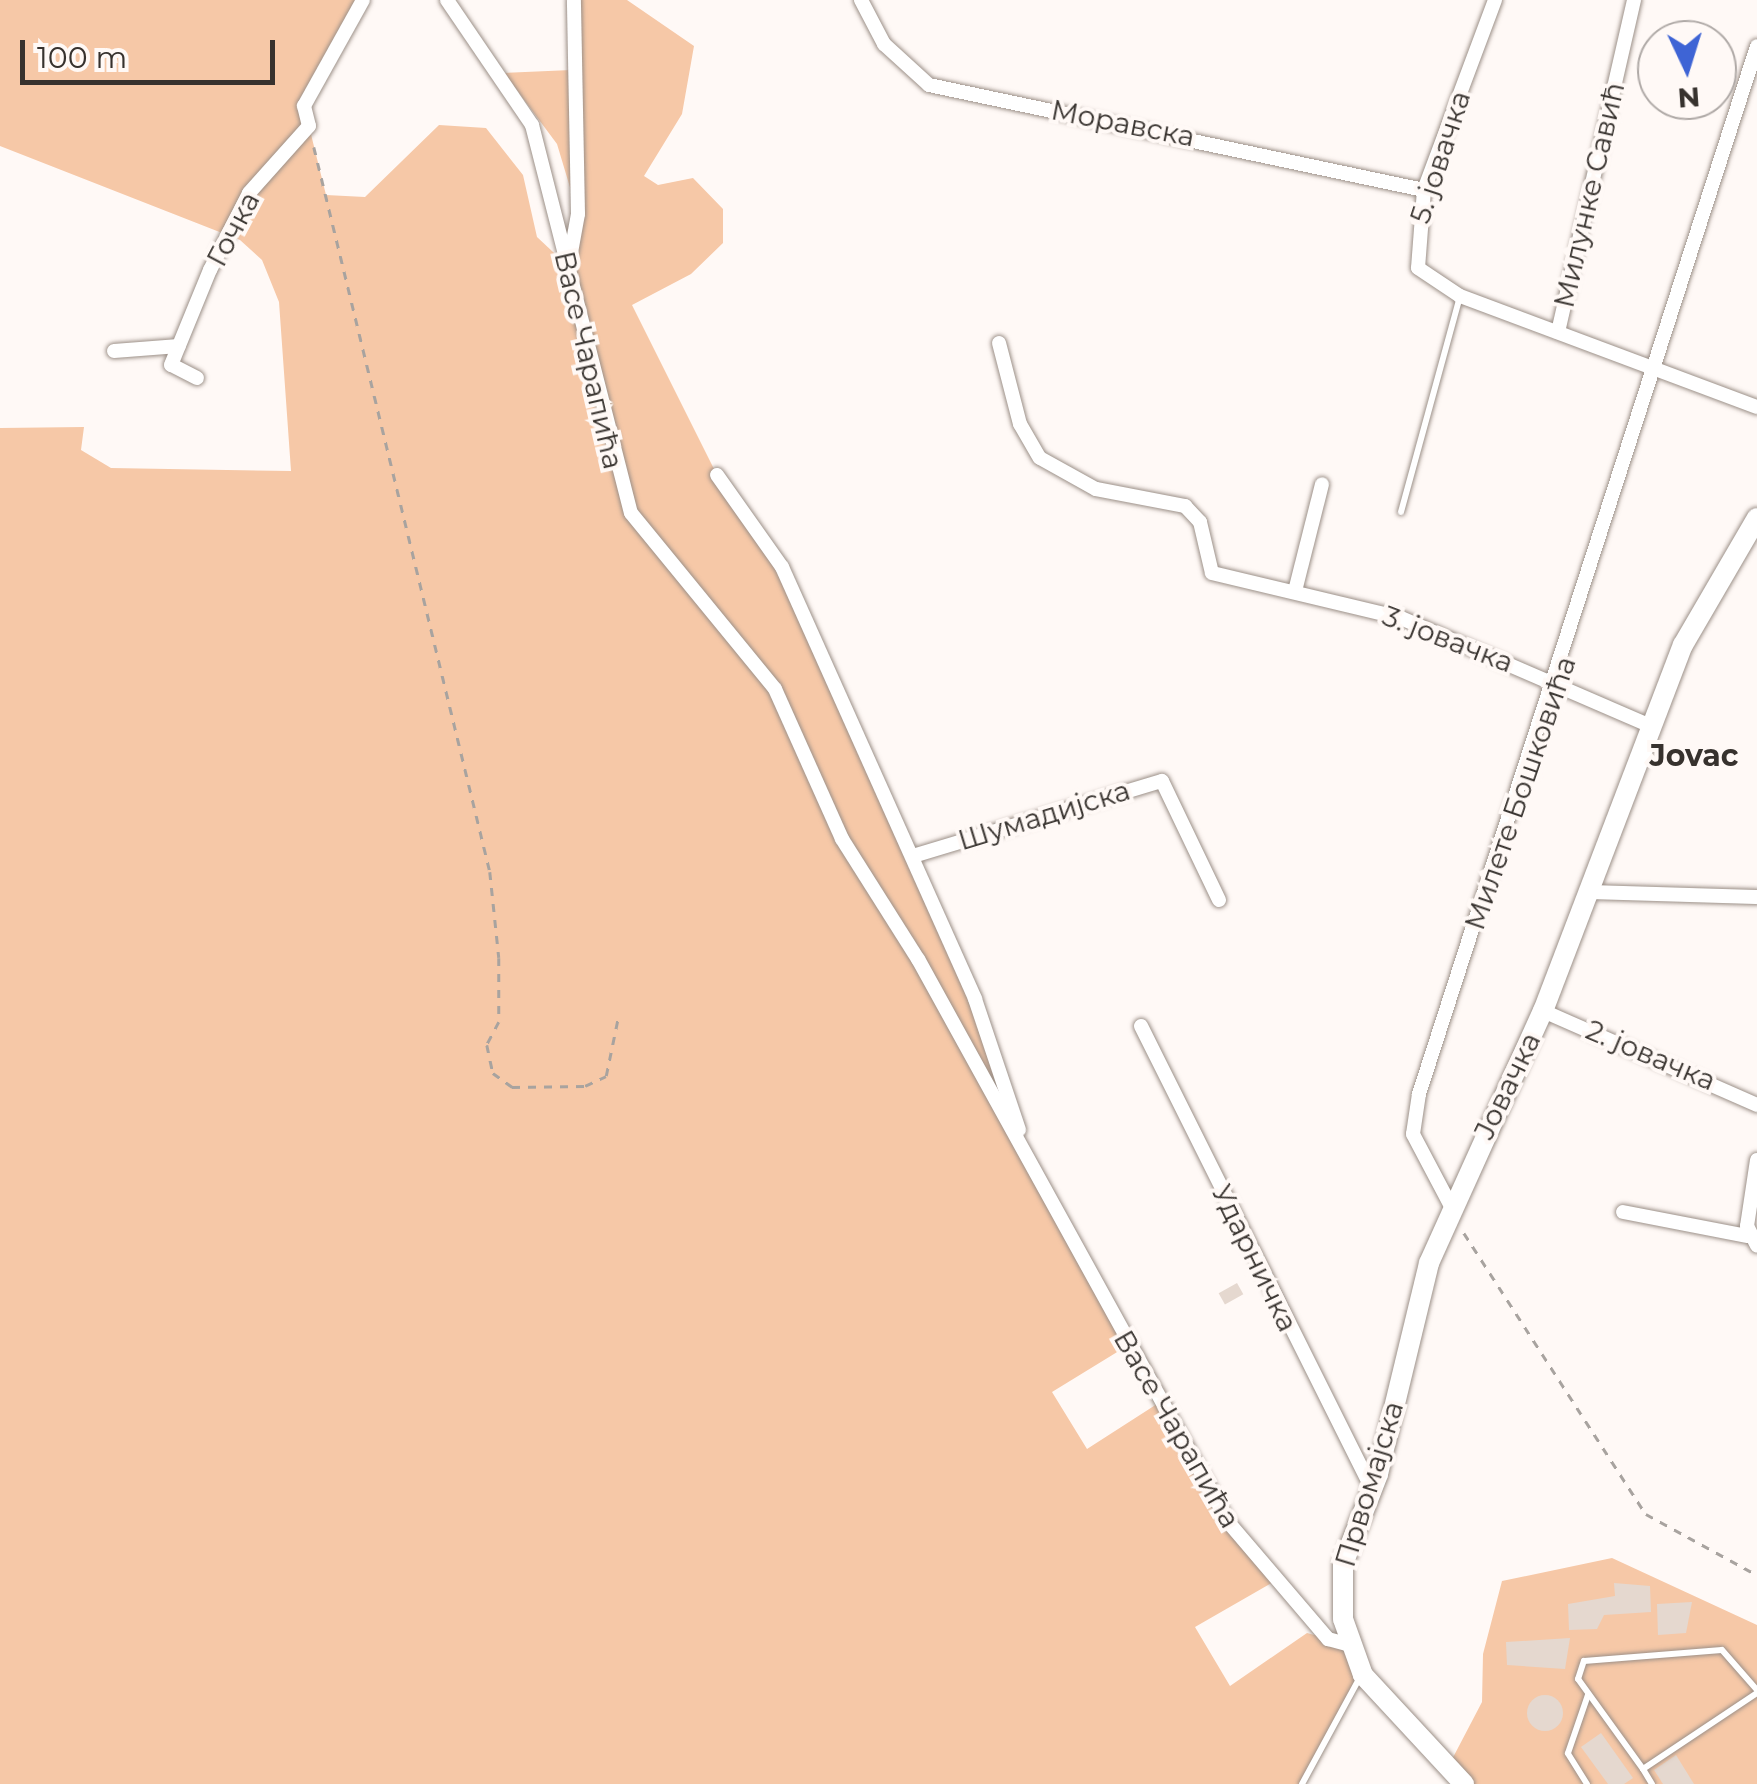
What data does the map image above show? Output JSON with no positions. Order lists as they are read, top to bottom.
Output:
{
  "streets": {
    "main road": ["Јовачка", "Првомајска"],
    "street": [
      "Моравска",
      "5. јовачка",
      "Милунке Савић",
      "Гочка",
      "Васе Чарапића",
      "3. јовачка",
      "Милете Бошковића",
      "Шумадијска",
      "2. јовачка",
      "Ударничка"
    ]
  },
  "crossings": [
    ["Моравска", "5. јовачка"],
    ["5. јовачка", "Милунке Савић"],
    ["5. јовачка", "Милете Бошковића"],
    ["Васе Чарапића", "Првомајска"],
    ["3. јовачка", "Милете Бошковића"],
    ["3. јовачка", "Јовачка"],
    ["Милете Бошковића", "Јовачка"],
    ["Милете Бошковића", "Првомајска"],
    ["2. јовачка", "Јовачка"],
    ["Јовачка", "Првомајска"],
    ["Ударничка", "Првомајска"]
  ],
  "districts": ["Jovac"],
  "scale_bar": "100 m",
  "north": "bottom"
}
